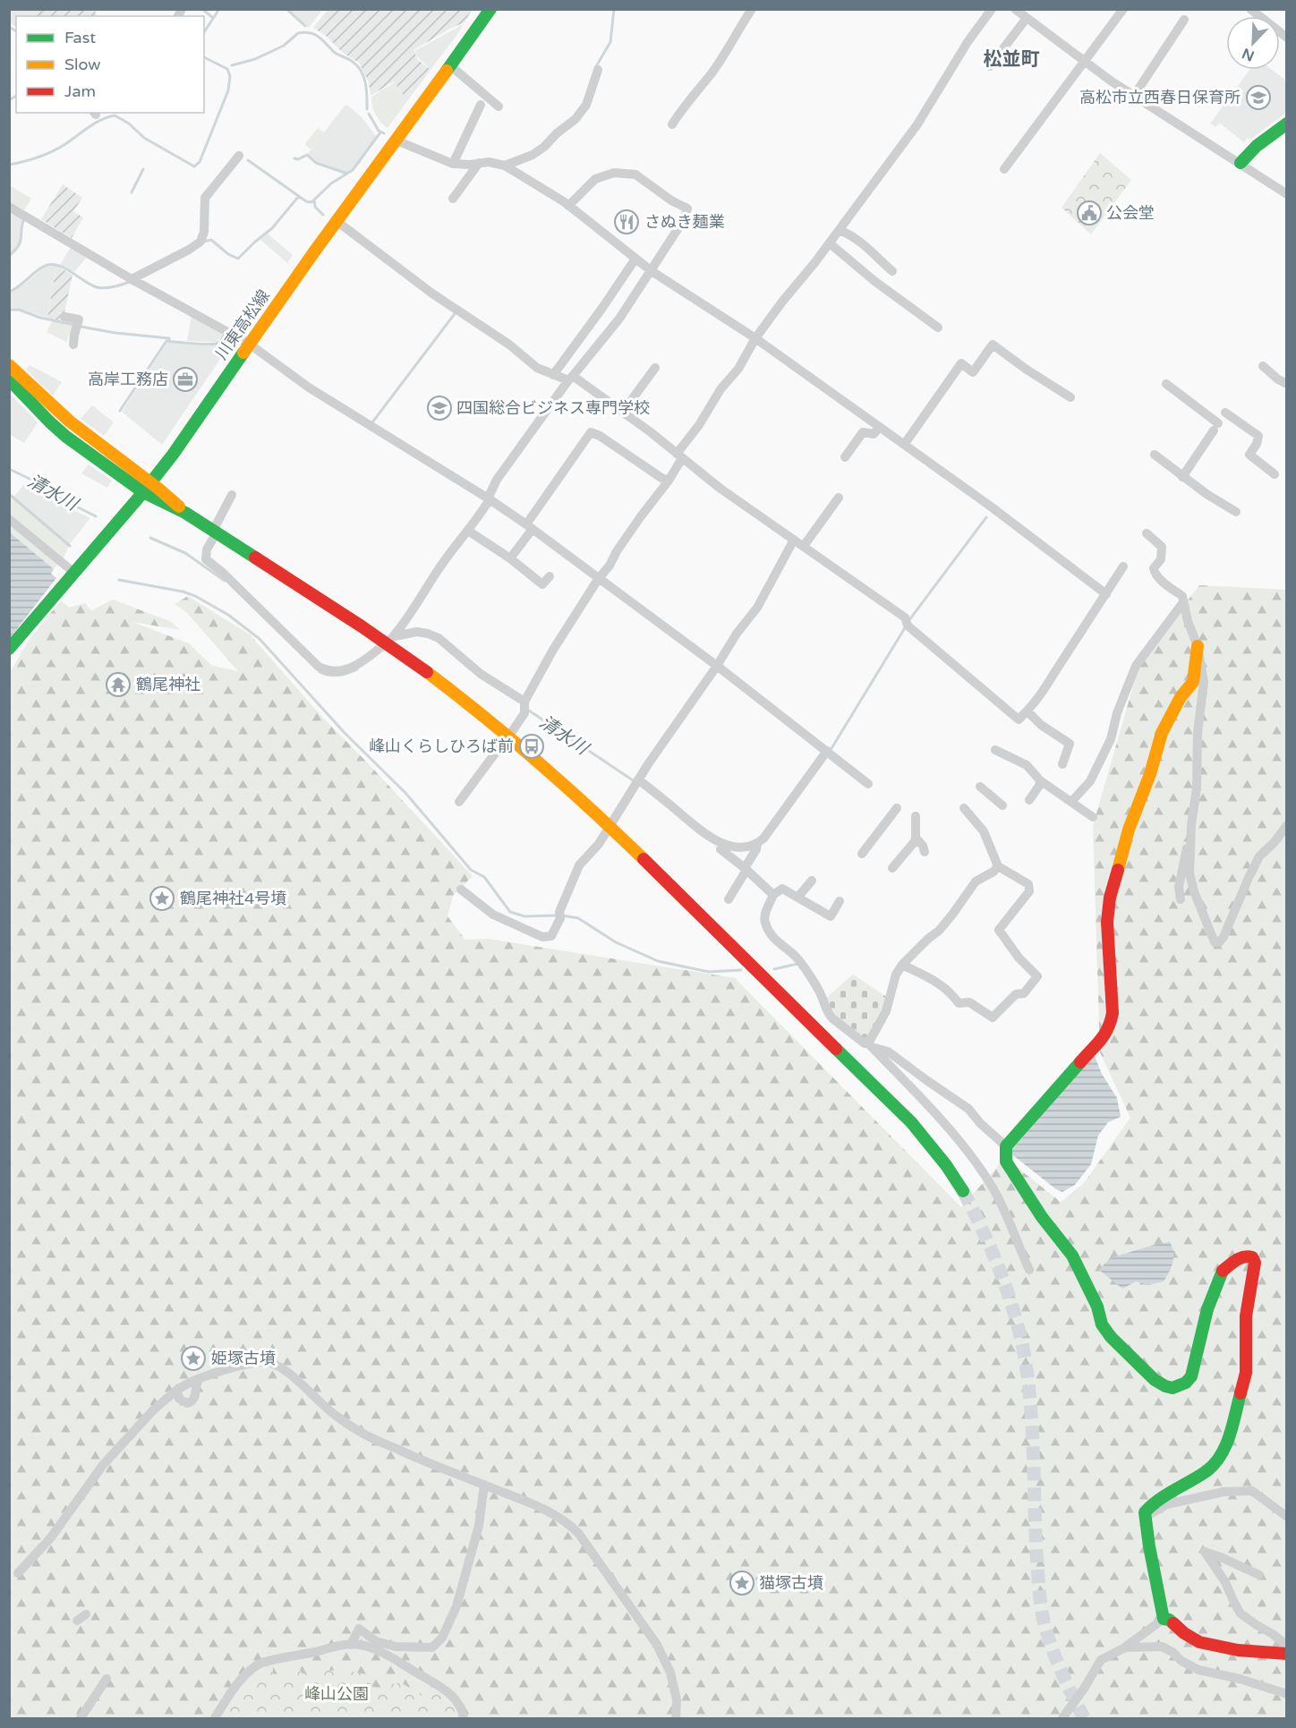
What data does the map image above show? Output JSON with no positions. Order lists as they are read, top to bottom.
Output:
{
  "streets": {
    "street": ["川東高松線"]
  },
  "districts": ["松並町"],
  "water": ["清水川"],
  "parks": ["峰山公園"],
  "places": {
    "school or university": ["高松市立西春日保育所", "四国総合ビジネス専門学校"],
    "public building": ["公会堂"],
    "restaurant": ["さぬき麺業"],
    "office": ["高岸工務店"],
    "temple": ["鶴尾神社"],
    "bus stop": ["峰山くらしひろば前"],
    "place": ["鶴尾神社4号墳", "姫塚古墳", "猫塚古墳"]
  },
  "legend": ["Fast", "Slow", "Jam"],
  "north": "bottom left"
}
